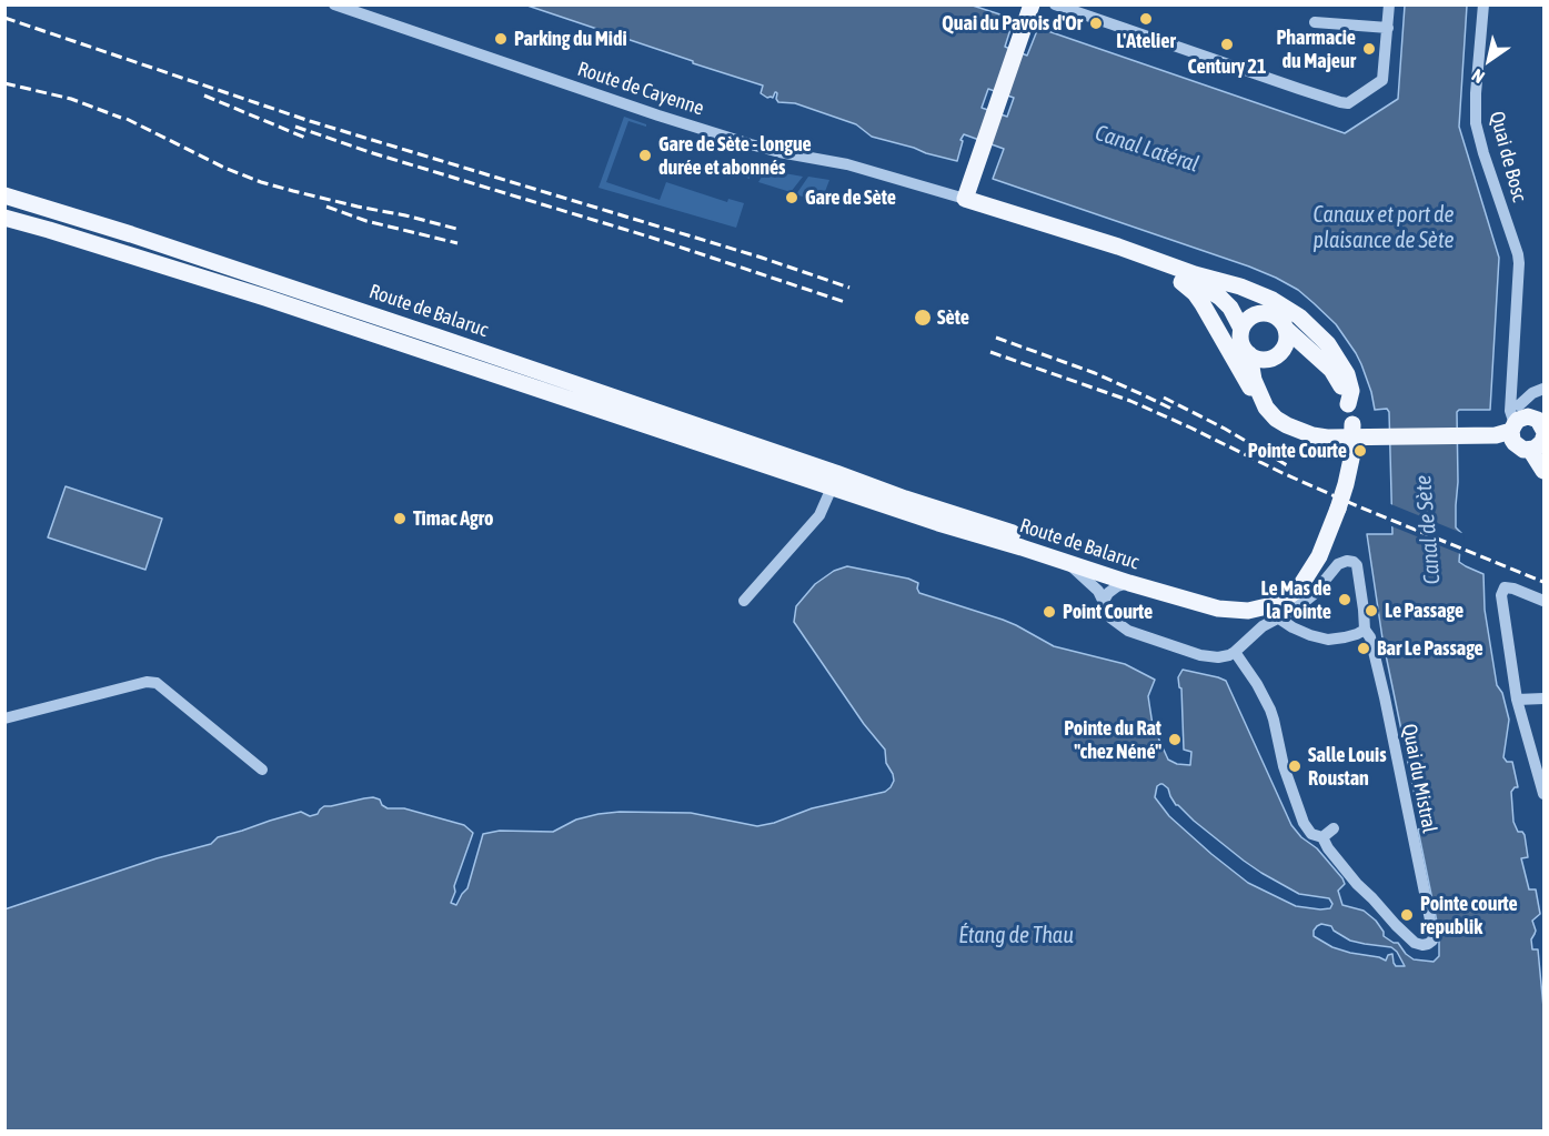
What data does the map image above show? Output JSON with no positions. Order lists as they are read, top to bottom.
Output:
{
  "streets": {
    "main road": ["Route de Balaruc"],
    "street": ["Route de Cayenne", "Quai de Bosc", "Quai du Mistral"]
  },
  "water": [
    "Canal Latéral",
    "Canaux et port de plaisance de Sète",
    "Canal de Sète",
    "Étang de Thau"
  ],
  "places": [
    "L'Atelier",
    "Quai du Pavois d'Or",
    "Parking du Midi",
    "Century 21",
    "Pharmacie du Majeur",
    "Gare de Sète - longue durée et abonnés",
    "Gare de Sète",
    "Sète",
    "Pointe Courte",
    "Timac Agro",
    "Le Mas de la Pointe",
    "Le Passage",
    "Point Courte",
    "Bar Le Passage",
    "Pointe du Rat \"chez Néné\"",
    "Salle Louis Roustan",
    "Pointe courte republik"
  ],
  "north": "bottom left"
}
